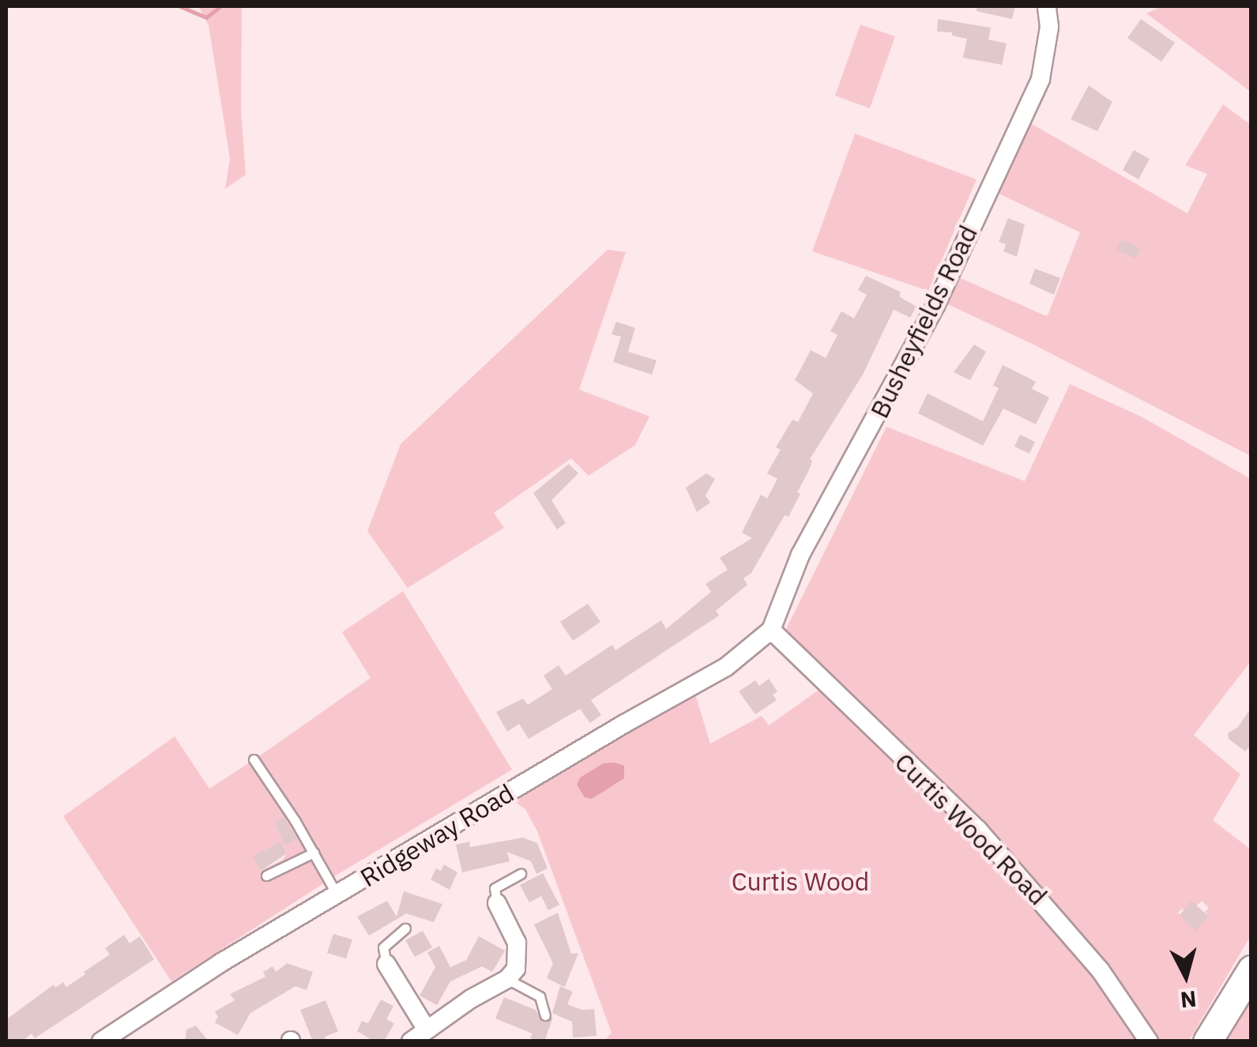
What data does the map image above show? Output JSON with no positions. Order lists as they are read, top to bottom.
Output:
{
  "streets": {
    "street": ["Busheyfields Road", "Curtis Wood Road", "Ridgeway Road"]
  },
  "crossings": [
    ["Busheyfields Road", "Curtis Wood Road"],
    ["Busheyfields Road", "Ridgeway Road"],
    ["Curtis Wood Road", "Ridgeway Road"]
  ],
  "parks": ["Curtis Wood"],
  "north": "bottom"
}
